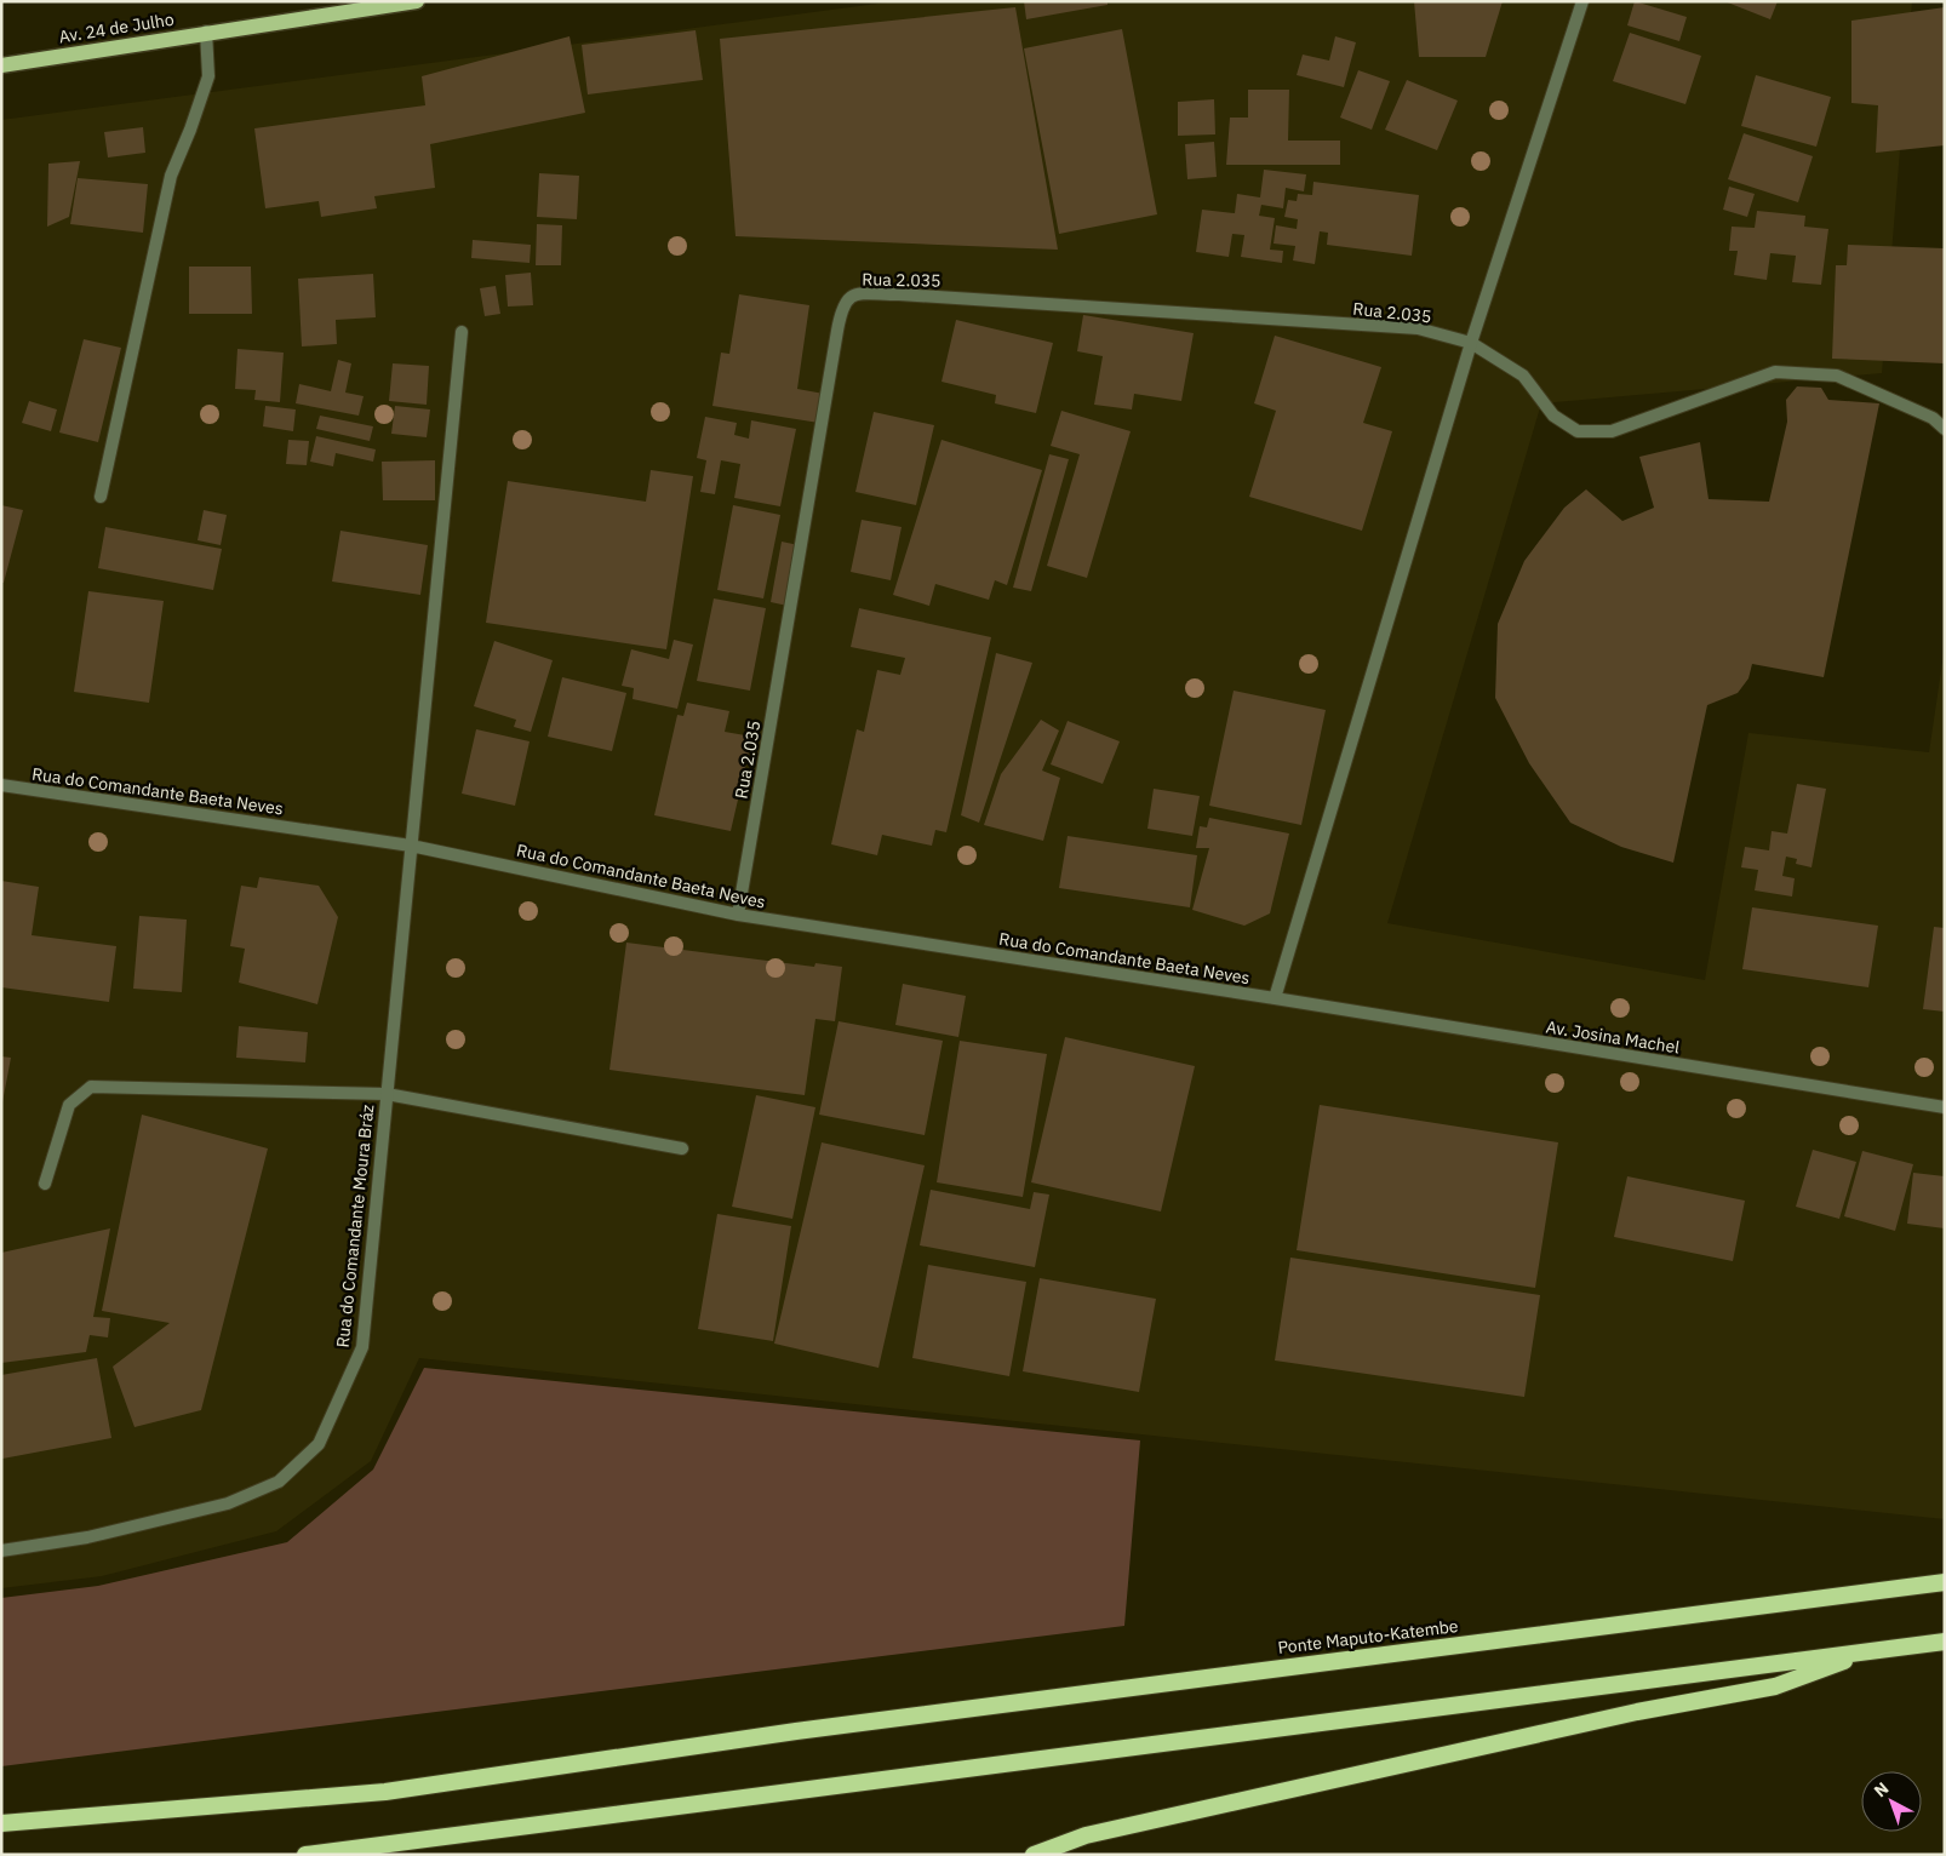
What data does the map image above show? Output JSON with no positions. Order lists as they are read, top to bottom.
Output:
{
  "streets": {
    "highway": ["Ponte Maputo-Katembe"],
    "main road": ["Av. 24 de Julho"],
    "street": [
      "Rua 2.035",
      "Rua do Comandante Baeta Neves",
      "Av. Josina Machel",
      "Rua do Comandante Moura Bráz"
    ]
  },
  "crossings": [
    ["Rua 2.035", "Rua do Comandante Baeta Neves"],
    ["Rua do Comandante Baeta Neves", "Av. Josina Machel"],
    ["Rua do Comandante Baeta Neves", "Rua do Comandante Moura Bráz"]
  ],
  "north": "top left"
}
